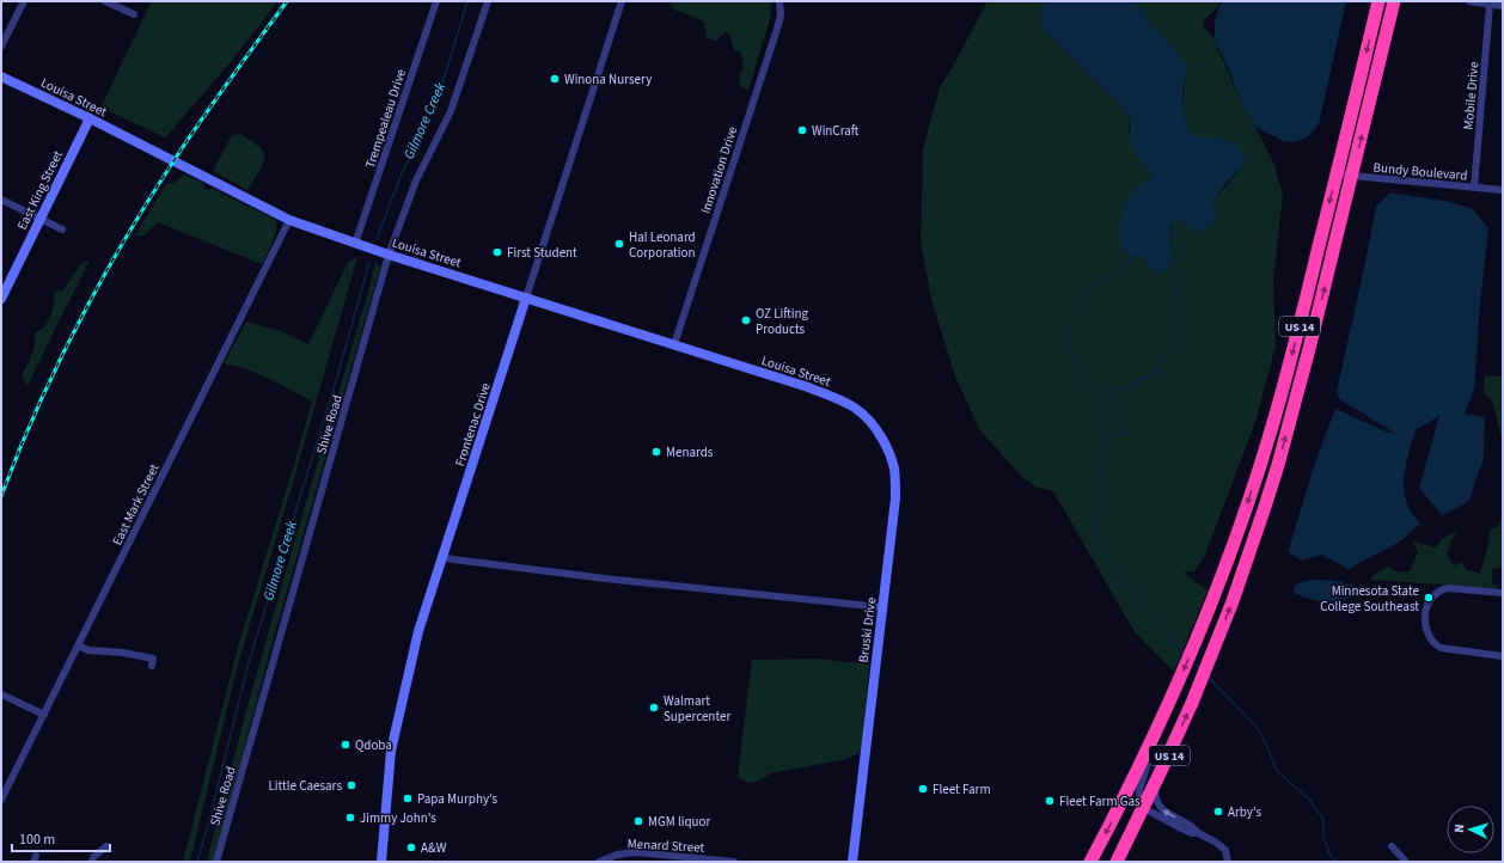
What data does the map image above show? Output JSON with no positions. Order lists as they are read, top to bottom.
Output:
{
  "streets": {
    "highway": ["US 14"],
    "street": [
      "Mobile Drive",
      "Louisa Street",
      "Trempealeau Drive",
      "Innovation Drive",
      "Bundy Boulevard",
      "East King Street",
      "Shive Road",
      "Frontenac Drive",
      "East Mark Street",
      "Bruski Drive",
      "Menard Street"
    ]
  },
  "crossings": [
    ["Mobile Drive", "Bundy Boulevard"],
    ["Louisa Street", "Trempealeau Drive"],
    ["Louisa Street", "Innovation Drive"],
    ["Louisa Street", "East King Street"],
    ["Louisa Street", "Shive Road"],
    ["Louisa Street", "Frontenac Drive"],
    ["Louisa Street", "East Mark Street"],
    ["Louisa Street", "Bruski Drive"],
    ["Bundy Boulevard", "US 14"]
  ],
  "water": ["Gilmore Creek"],
  "places": [
    "Winona Nursery",
    "WinCraft",
    "Hal Leonard Corporation",
    "First Student",
    "OZ Lifting Products",
    "Menards",
    "Minnesota State College Southeast",
    "Walmart Supercenter",
    "Qdoba",
    "Little Caesars",
    "Fleet Farm",
    "Papa Murphy's",
    "Fleet Farm Gas",
    "Arby's",
    "Jimmy John's",
    "MGM liquor",
    "A&W"
  ],
  "scale_bar": "100 m",
  "north": "left"
}
